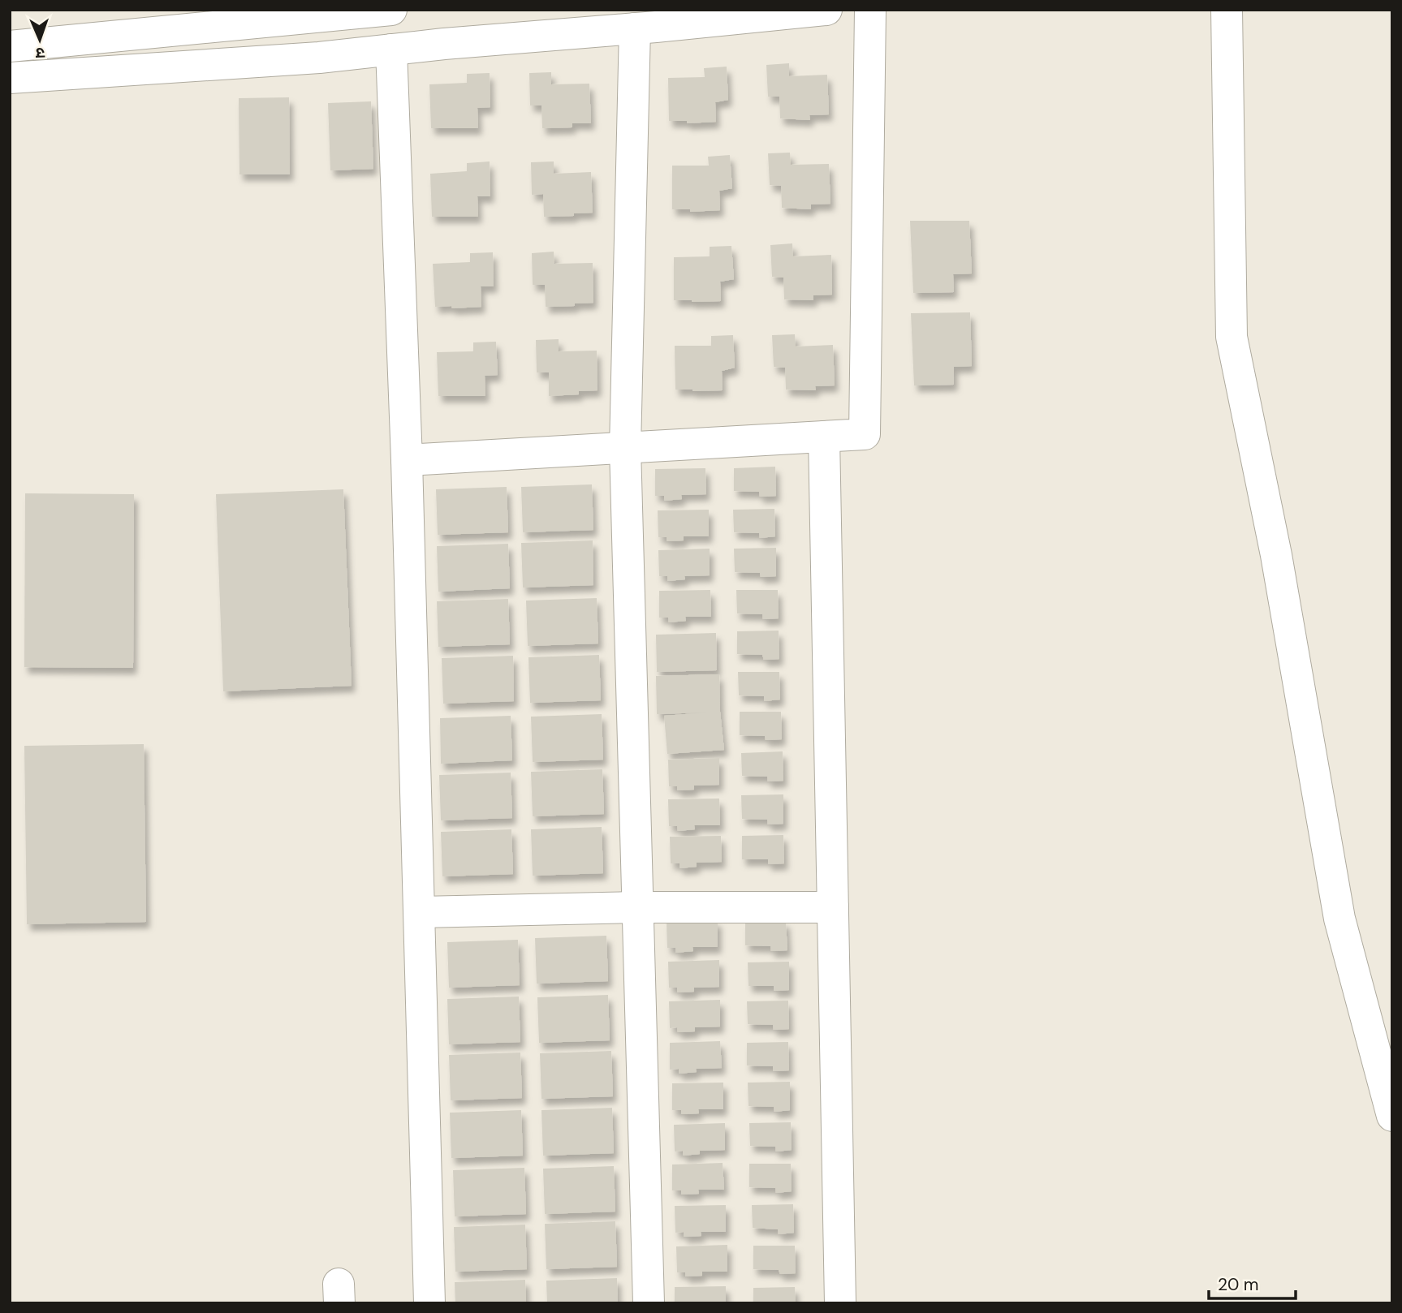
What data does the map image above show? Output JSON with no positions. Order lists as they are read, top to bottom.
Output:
{
  "scale_bar": "20 m",
  "north": "bottom"
}
